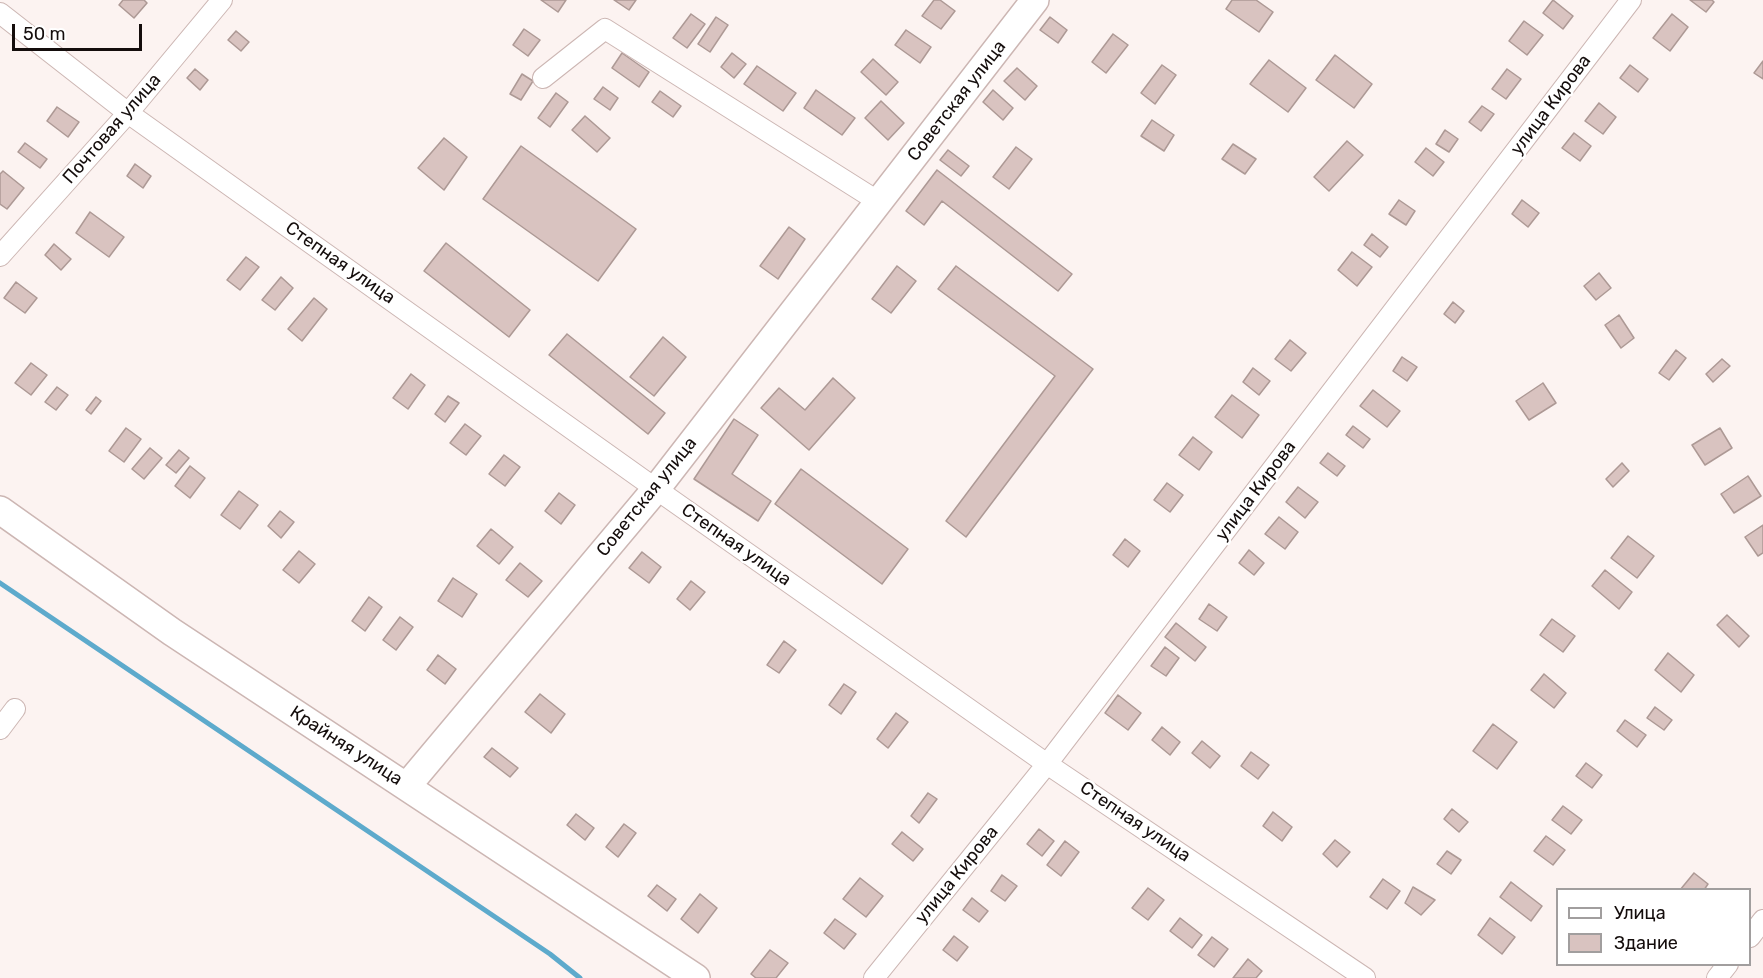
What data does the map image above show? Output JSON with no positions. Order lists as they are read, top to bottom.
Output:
{
  "streets": {
    "street": [
      "Советская улица",
      "улица Кирова",
      "Почтовая улица",
      "Степная улица",
      "Крайняя улица"
    ]
  },
  "crossings": [
    ["Советская улица", "Степная улица"],
    ["Советская улица", "Крайняя улица"],
    ["улица Кирова", "Степная улица"],
    ["Почтовая улица", "Степная улица"]
  ],
  "legend": ["Улица", "Здание"],
  "scale_bar": "50 m"
}
